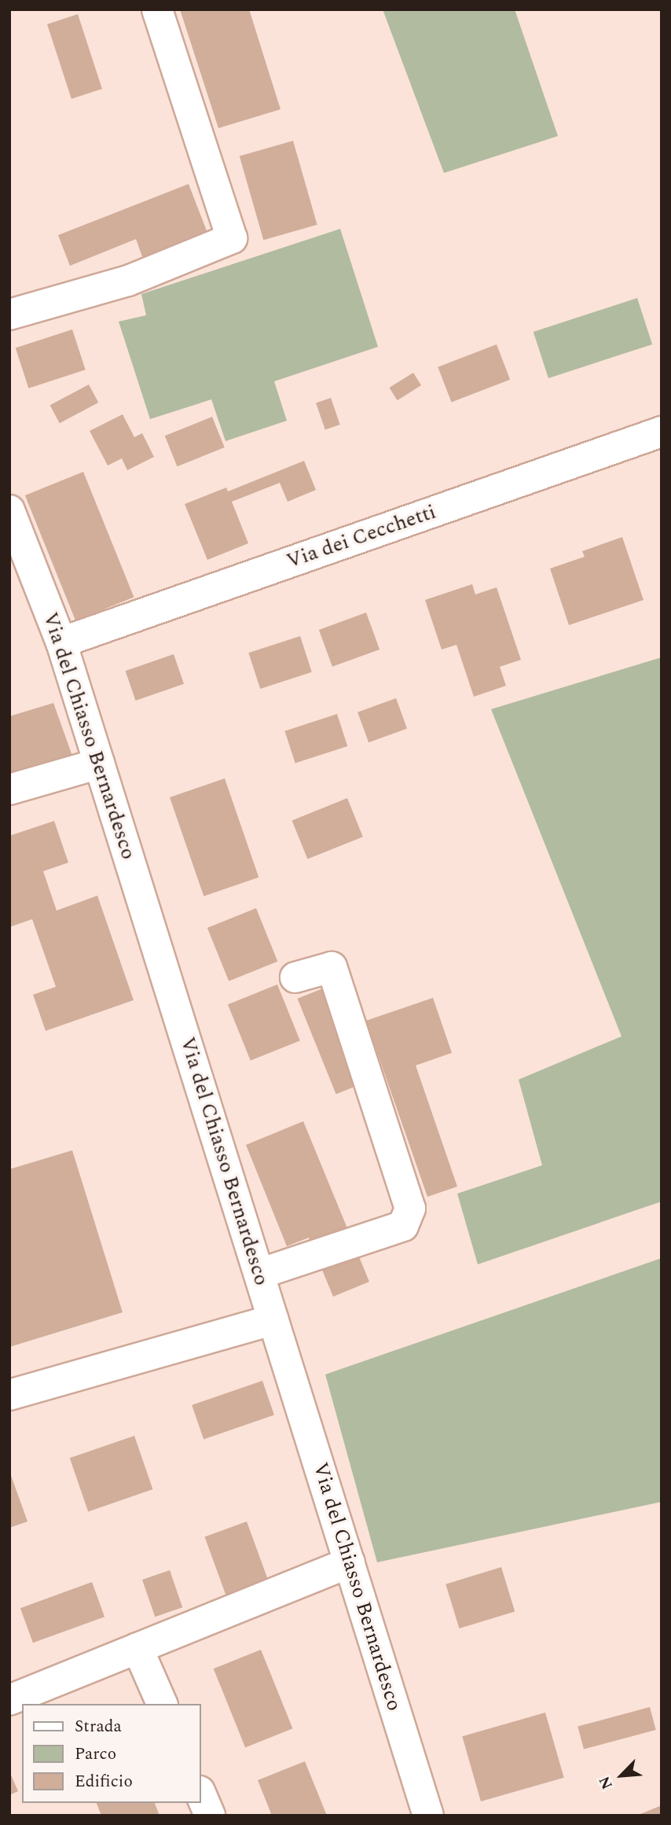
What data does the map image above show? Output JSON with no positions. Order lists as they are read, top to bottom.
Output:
{
  "streets": {
    "street": ["Via dei Cecchetti", "Via del Chiasso Bernardesco"]
  },
  "crossings": [
    ["Via dei Cecchetti", "Via del Chiasso Bernardesco"]
  ],
  "legend": ["Strada", "Parco", "Edificio"],
  "north": "bottom left"
}
